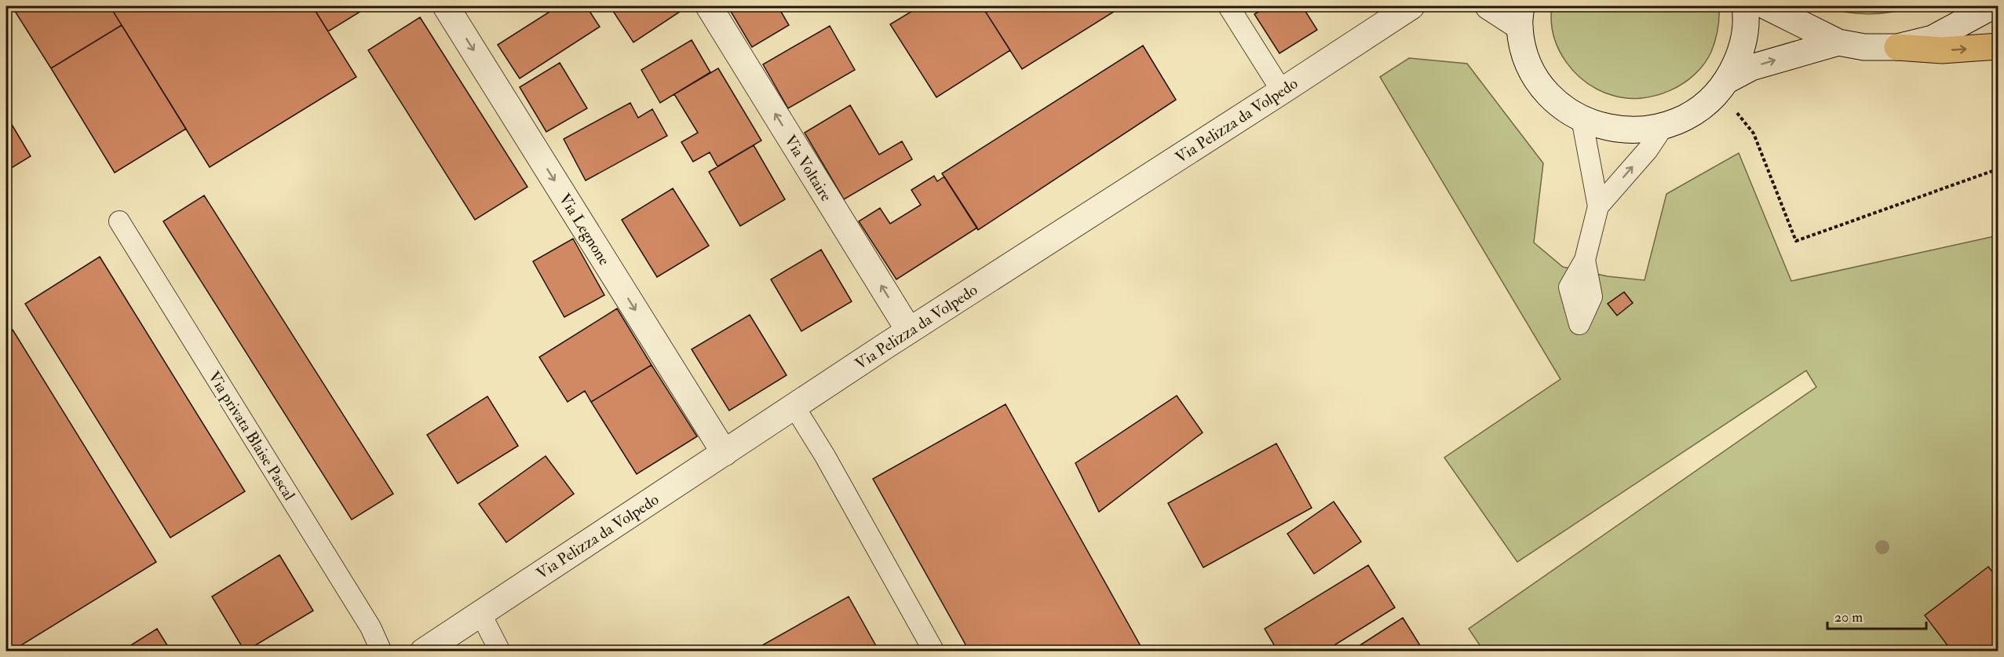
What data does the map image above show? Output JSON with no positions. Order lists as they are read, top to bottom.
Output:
{
  "streets": {
    "street": ["Via Pelizza da Volpedo", "Via Voltaire", "Via Legnone"],
    "lane": ["Via privata Blaise Pascal"]
  },
  "crossings": [
    ["Via Pelizza da Volpedo", "Via Voltaire"],
    ["Via Pelizza da Volpedo", "Via Legnone"]
  ],
  "one_way": ["Via Voltaire", "Via Legnone"],
  "scale_bar": "20 m"
}
